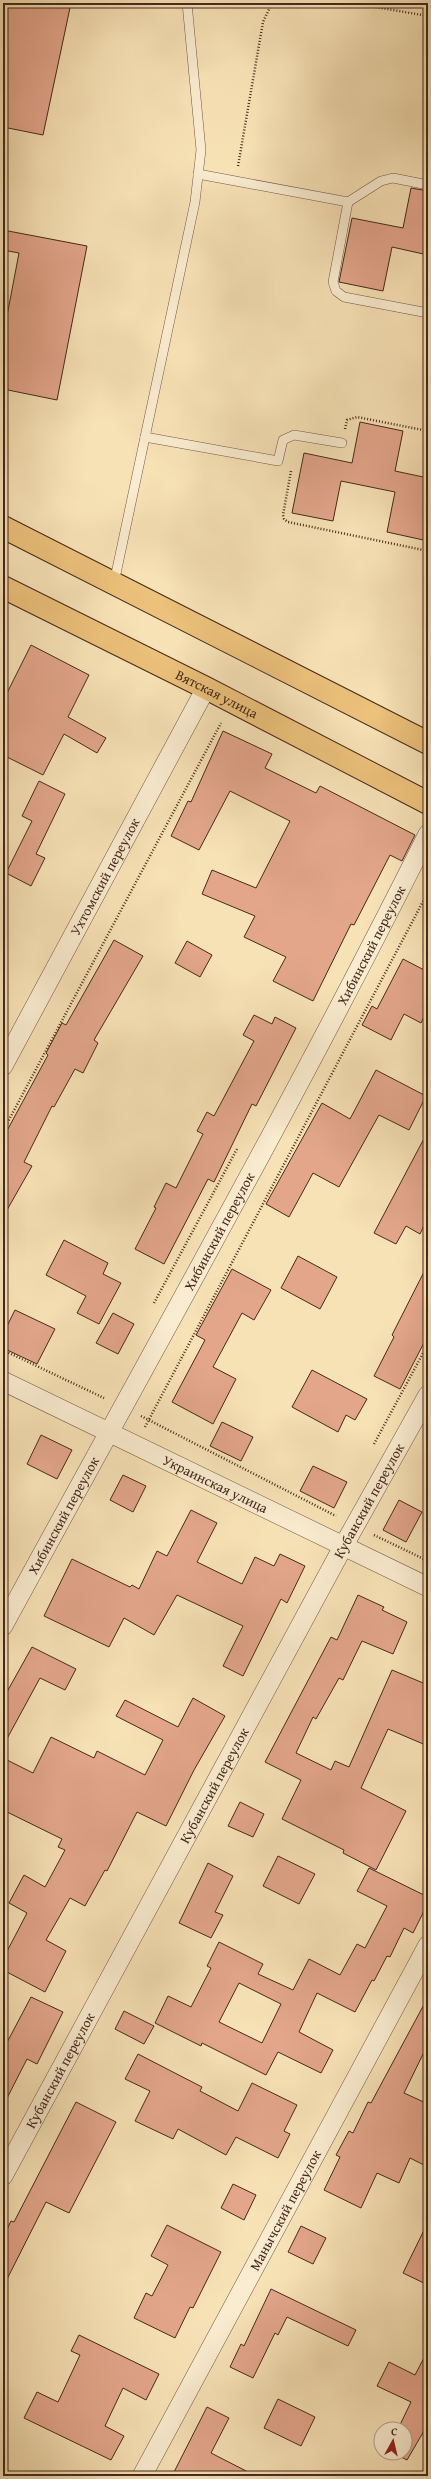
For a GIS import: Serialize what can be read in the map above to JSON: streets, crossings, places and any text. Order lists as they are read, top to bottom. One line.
{"streets":{"main road":["Вятская улица"],"street":["Ухтомский переулок","Хибинский переулок","Украинская улица","Кубанский переулок","Манычский переулок"]},"crossings":[["Вятская улица","Ухтомский переулок"],["Хибинский переулок","Украинская улица"],["Украинская улица","Кубанский переулок"]],"north":"top"}
